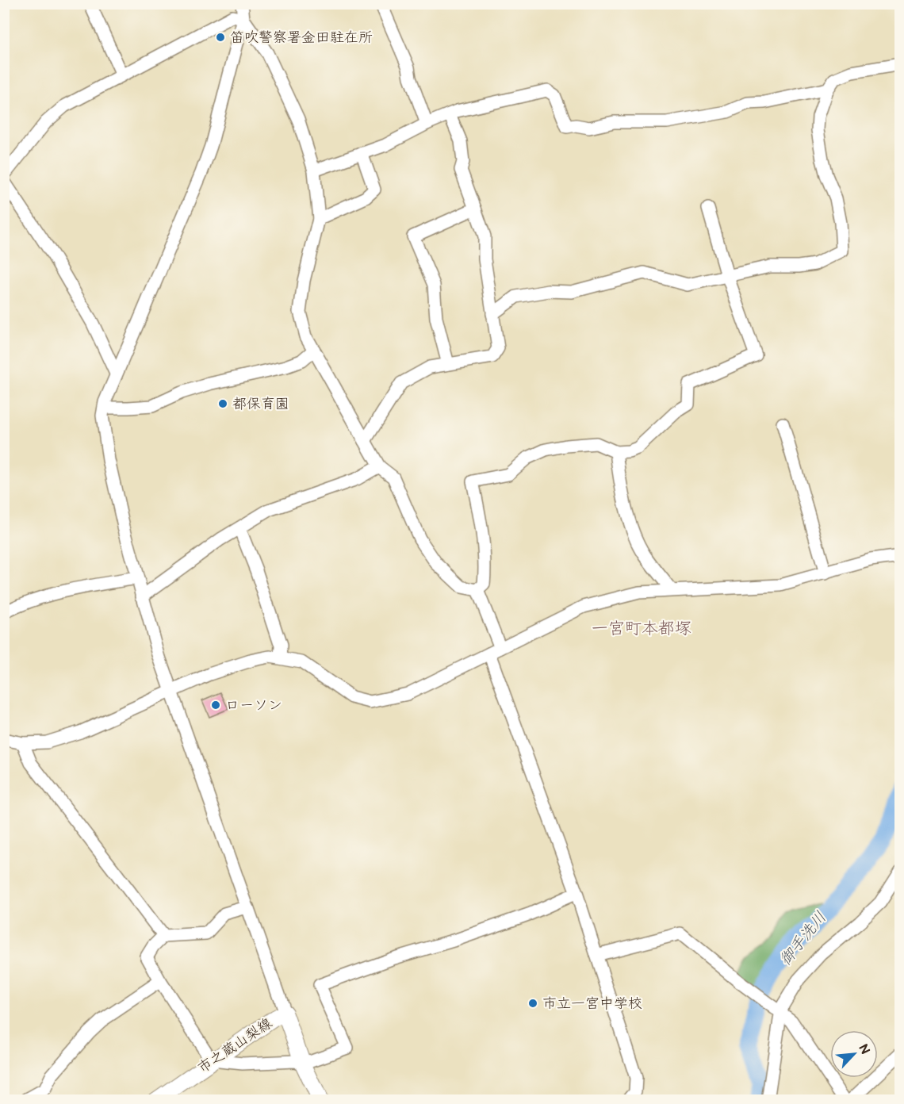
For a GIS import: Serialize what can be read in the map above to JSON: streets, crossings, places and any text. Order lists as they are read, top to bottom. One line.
{"streets":{"main road":["市之蔵山梨線"]},"districts":["一宮町本都塚"],"water":["御手洗川"],"places":["笛吹警察署金田駐在所","都保育園","ローソン","市立一宮中学校"],"north":"top right"}
